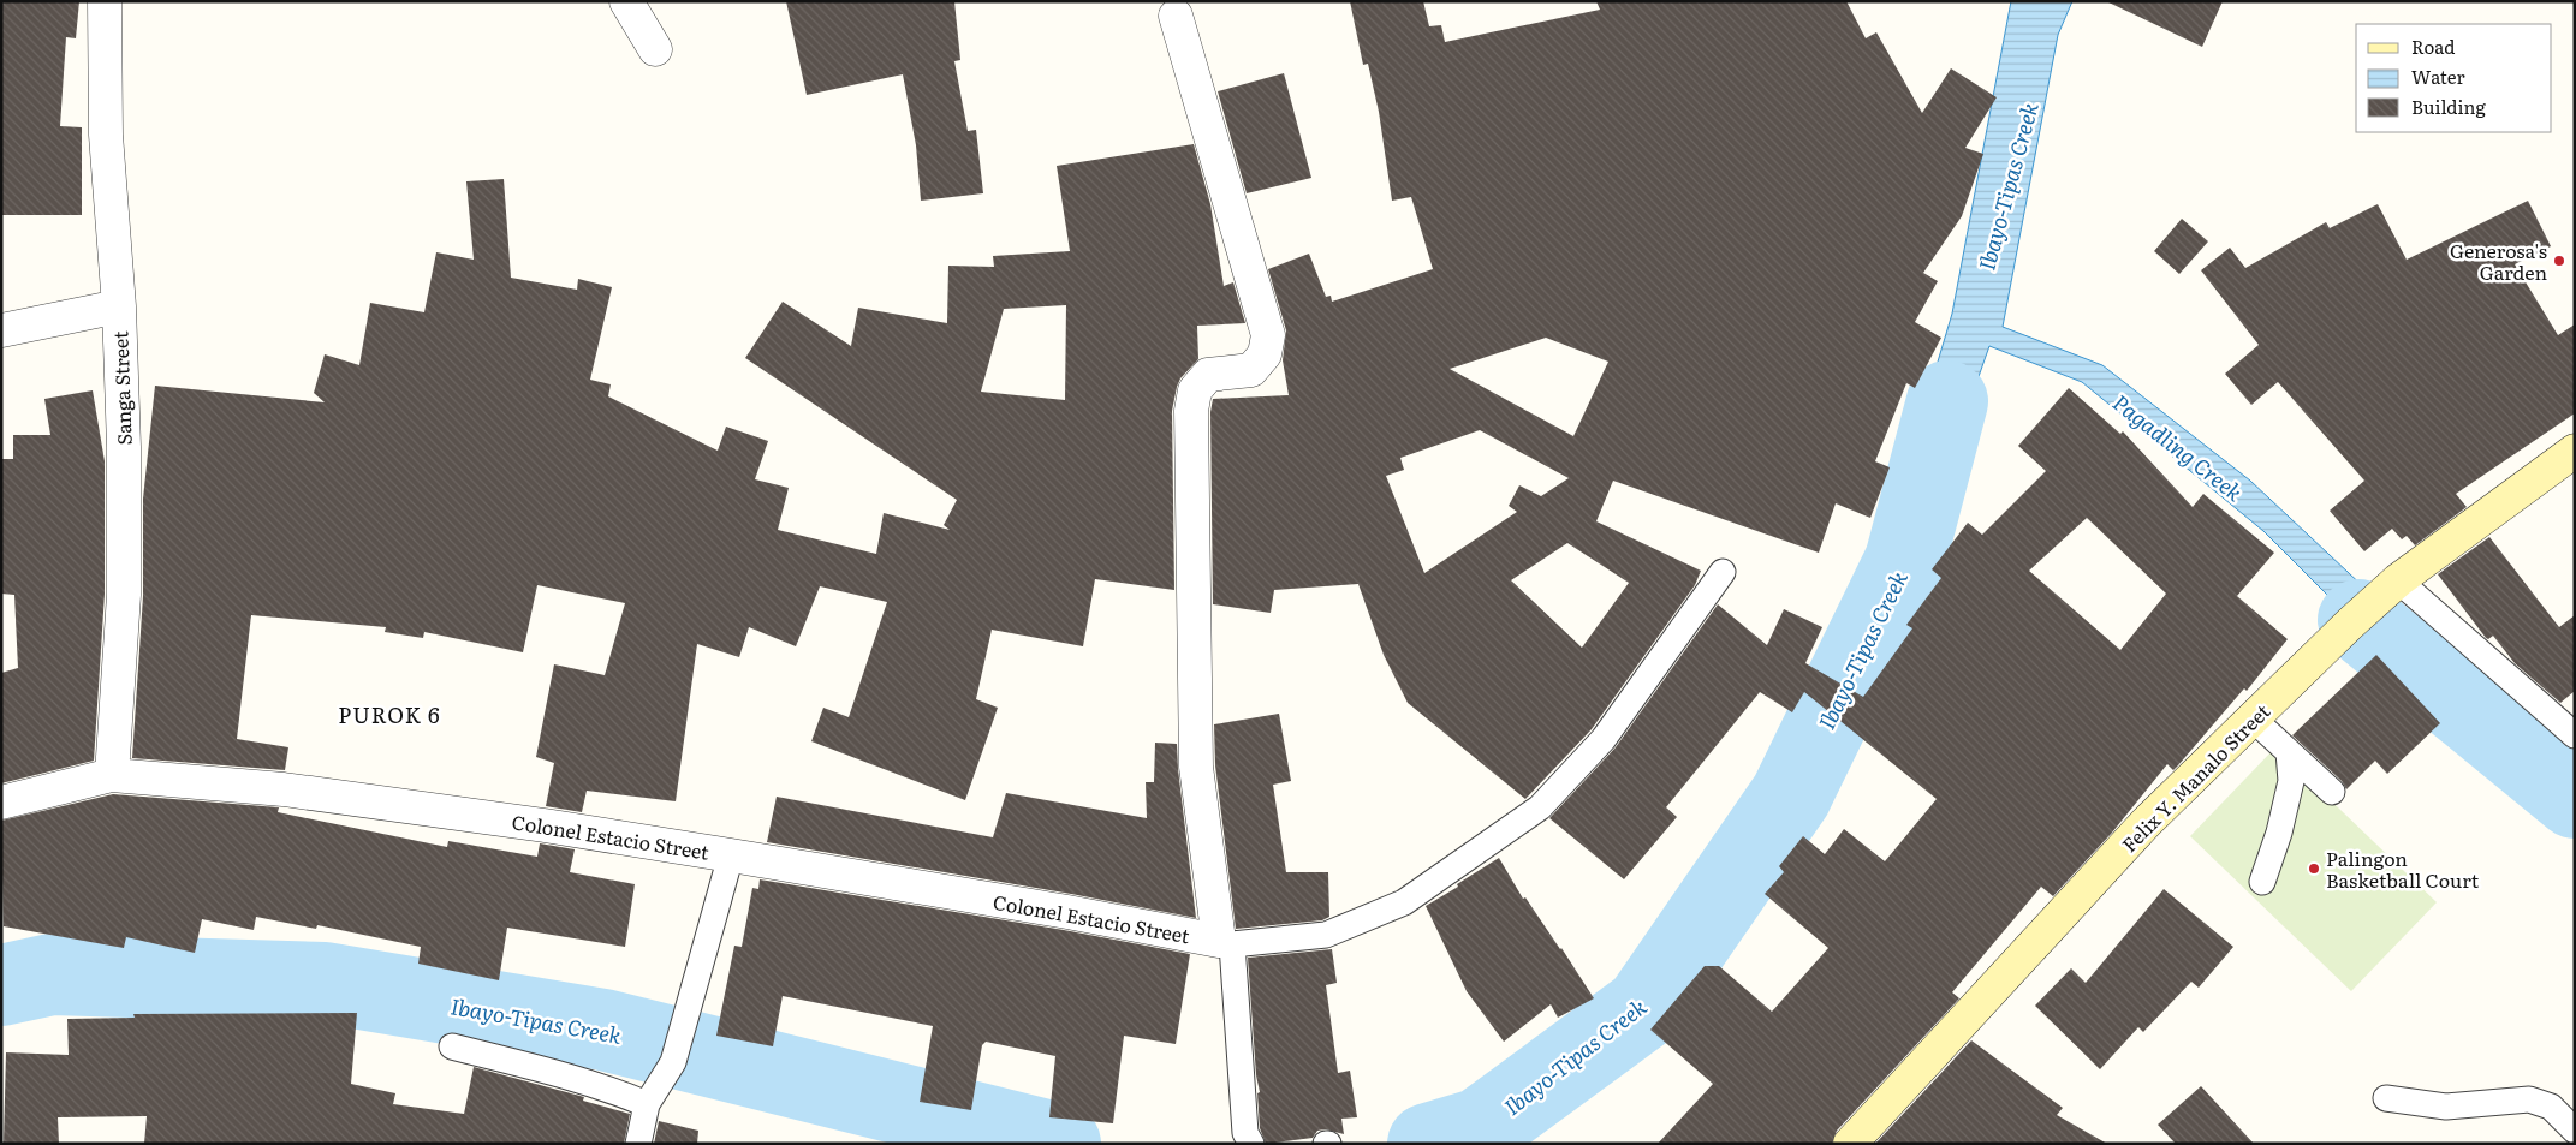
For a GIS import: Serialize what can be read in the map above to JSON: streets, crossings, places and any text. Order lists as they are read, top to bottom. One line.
{"streets":{"main road":["Felix Y. Manalo Street"],"street":["Sanga Street","Colonel Estacio Street"]},"crossings":[["Sanga Street","Colonel Estacio Street"]],"districts":["PUROK 6"],"water":["Ibayo-Tipas Creek","Pagadling Creek"],"places":["Generosa's Garden","Palingon Basketball Court"],"legend":["Road","Water","Building"]}
